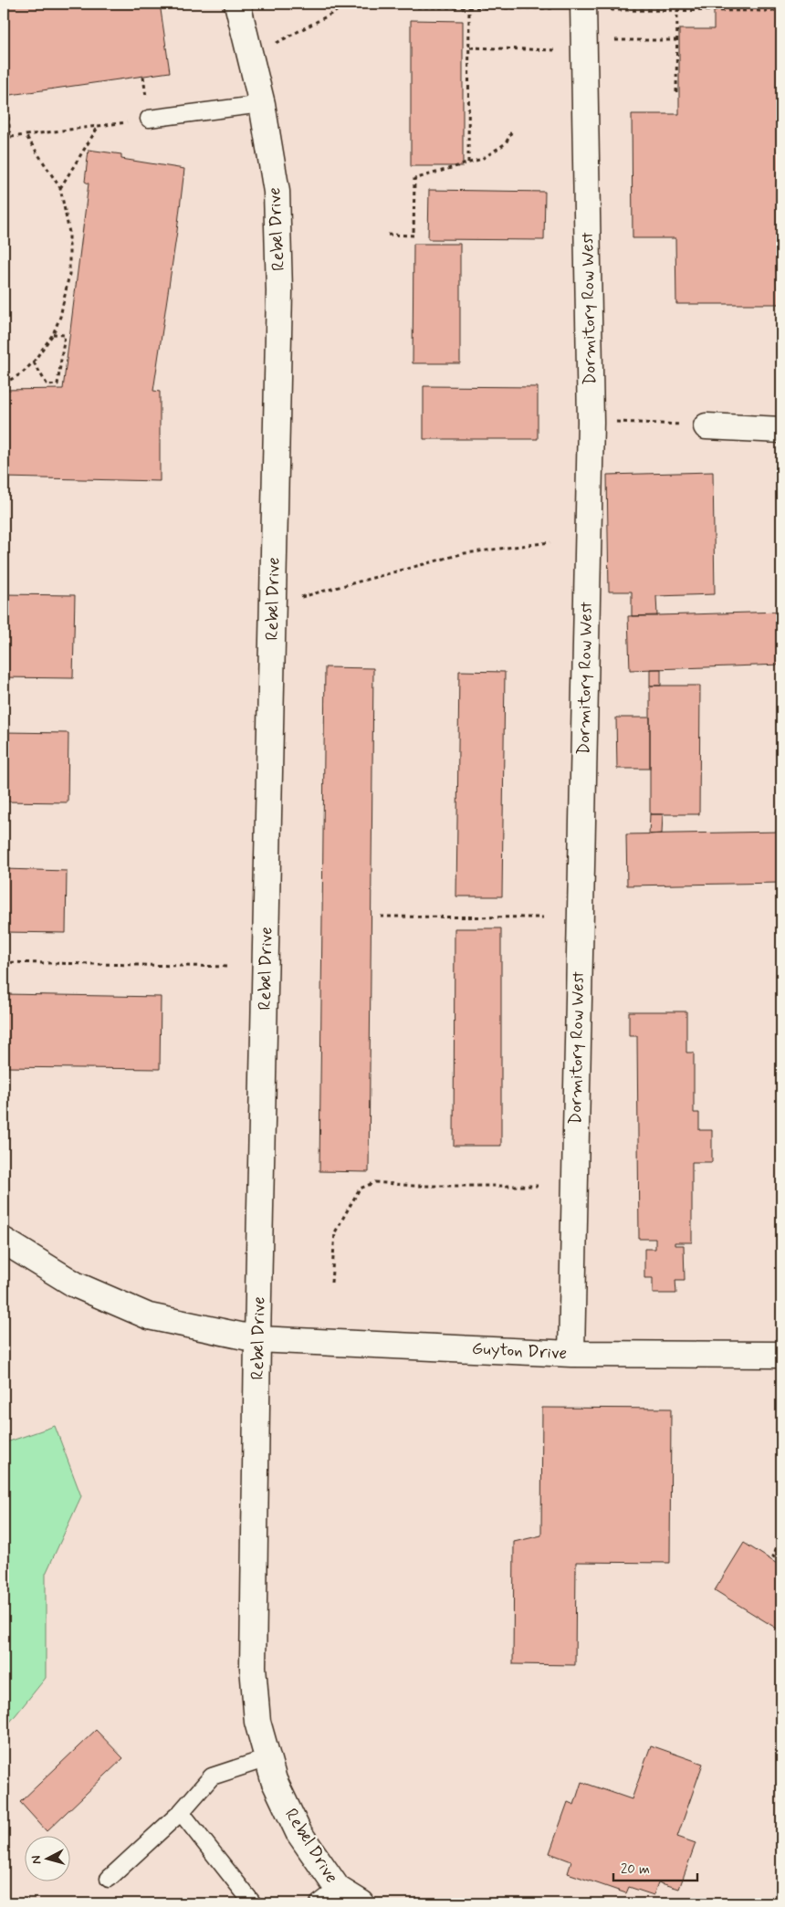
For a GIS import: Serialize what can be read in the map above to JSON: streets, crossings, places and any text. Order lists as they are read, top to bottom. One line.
{"streets":{"street":["Rebel Drive","Dormitory Row West","Guyton Drive"]},"crossings":[["Rebel Drive","Guyton Drive"],["Dormitory Row West","Guyton Drive"]],"scale_bar":"20 m","north":"left"}
